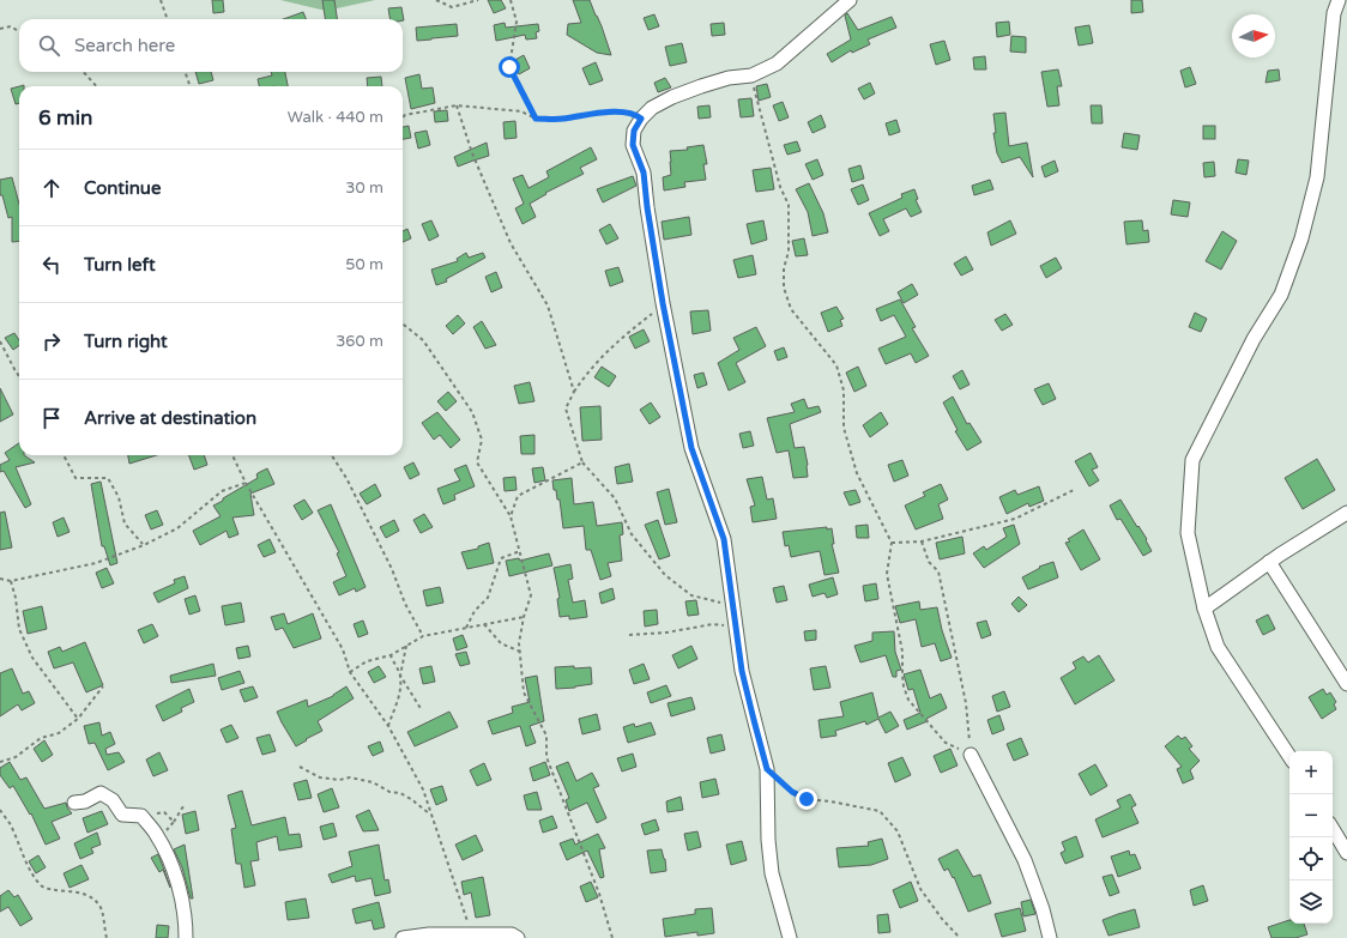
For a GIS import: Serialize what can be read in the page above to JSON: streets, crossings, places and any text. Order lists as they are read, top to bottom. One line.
{"north":"right","page":{"search":"Search here","heading":["6 min","Walk · 440 m"],"list":[["Continue","30 m"],["Turn left","50 m"],["Turn right","360 m"],"Arrive at destination"],"map_buttons":["+","−"]}}
